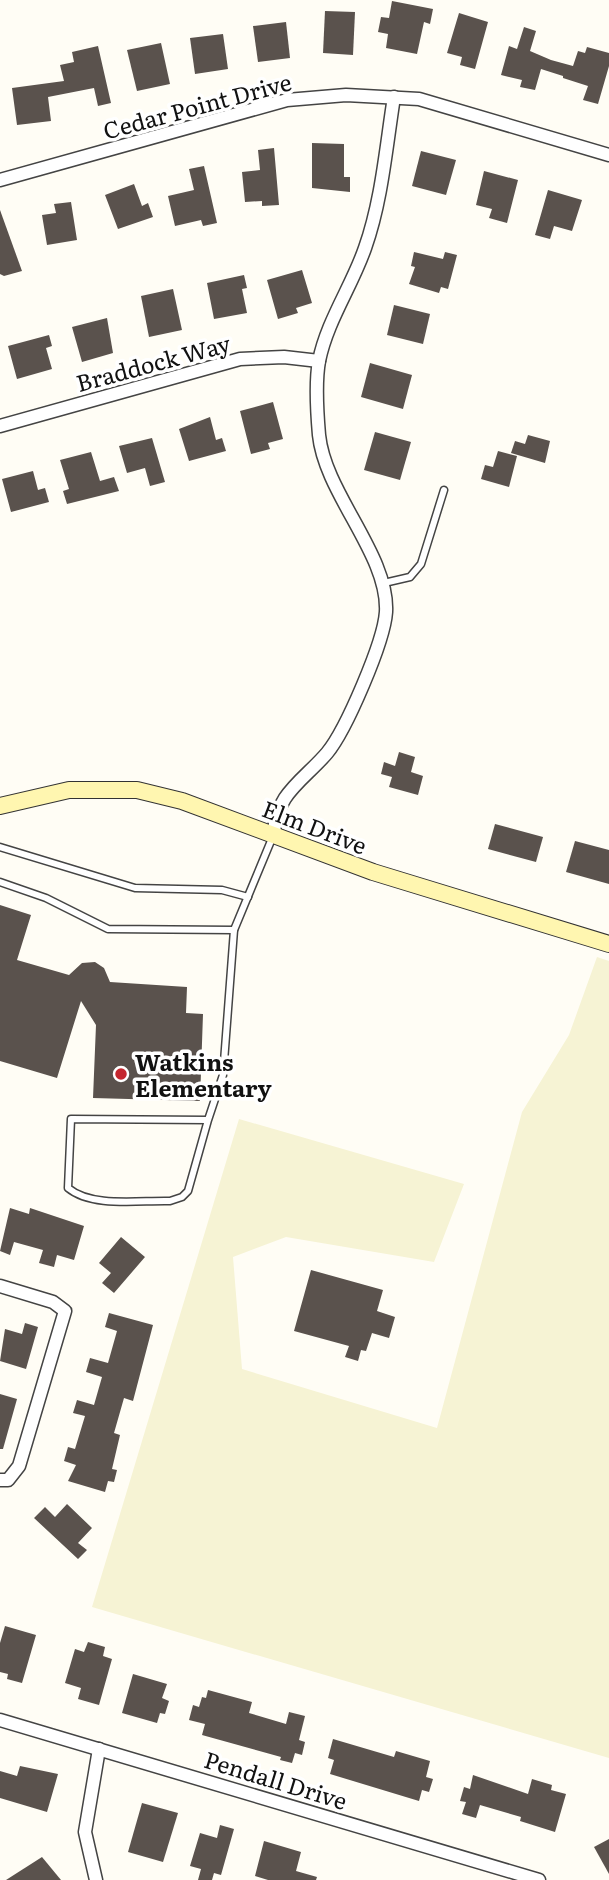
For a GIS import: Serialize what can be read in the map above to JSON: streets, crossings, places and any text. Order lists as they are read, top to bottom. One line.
{"streets":{"street":["Cedar Point Drive","Braddock Way","Elm Drive","Pendall Drive"]},"places":["Watkins Elementary"]}
